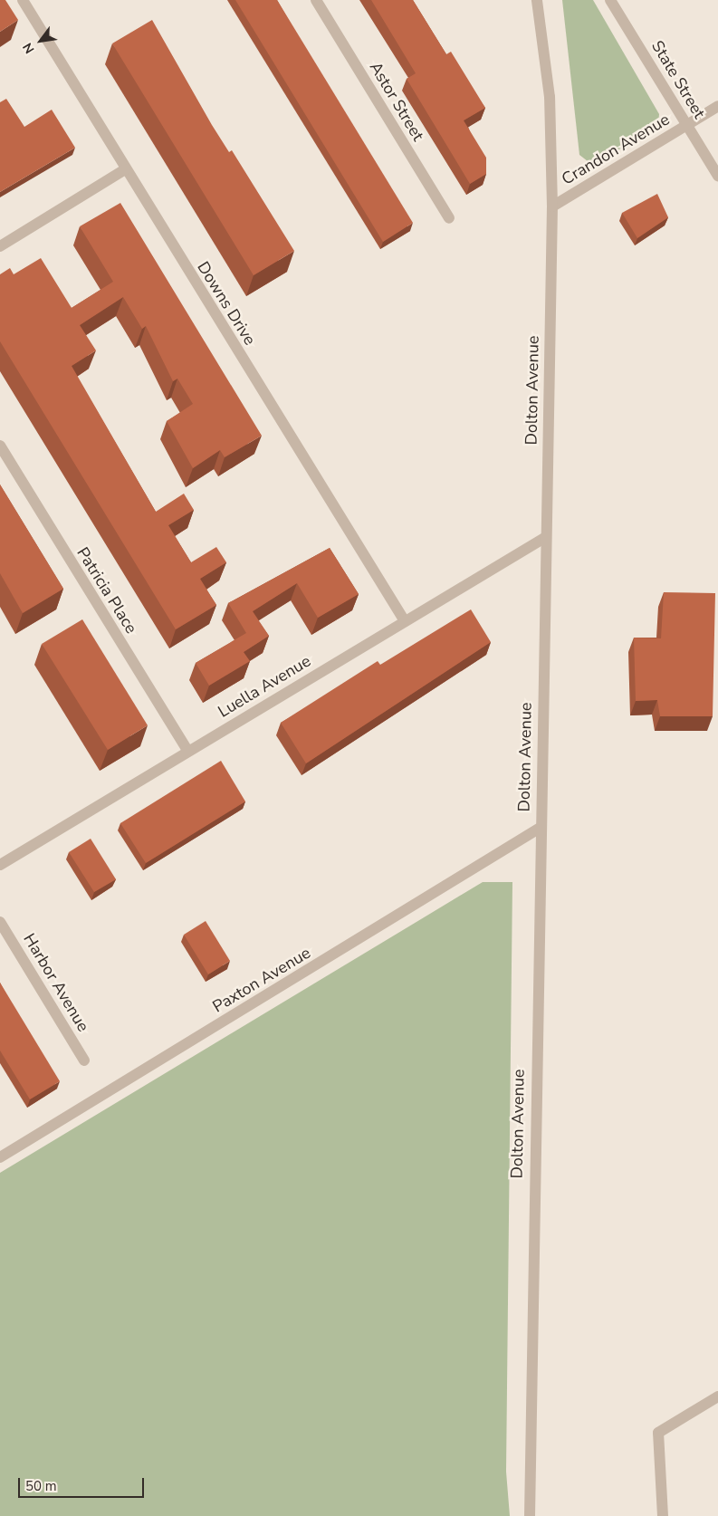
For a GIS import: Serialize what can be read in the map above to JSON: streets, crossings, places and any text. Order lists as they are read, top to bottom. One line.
{"streets":{"street":["State Street","Astor Street","Crandon Avenue","Downs Drive","Dolton Avenue","Patricia Place","Luella Avenue","Paxton Avenue","Harbor Avenue"]},"crossings":[["State Street","Crandon Avenue"],["Crandon Avenue","Dolton Avenue"],["Downs Drive","Luella Avenue"],["Dolton Avenue","Luella Avenue"],["Dolton Avenue","Paxton Avenue"],["Patricia Place","Luella Avenue"]],"scale_bar":"50 m","north":"bottom left"}
